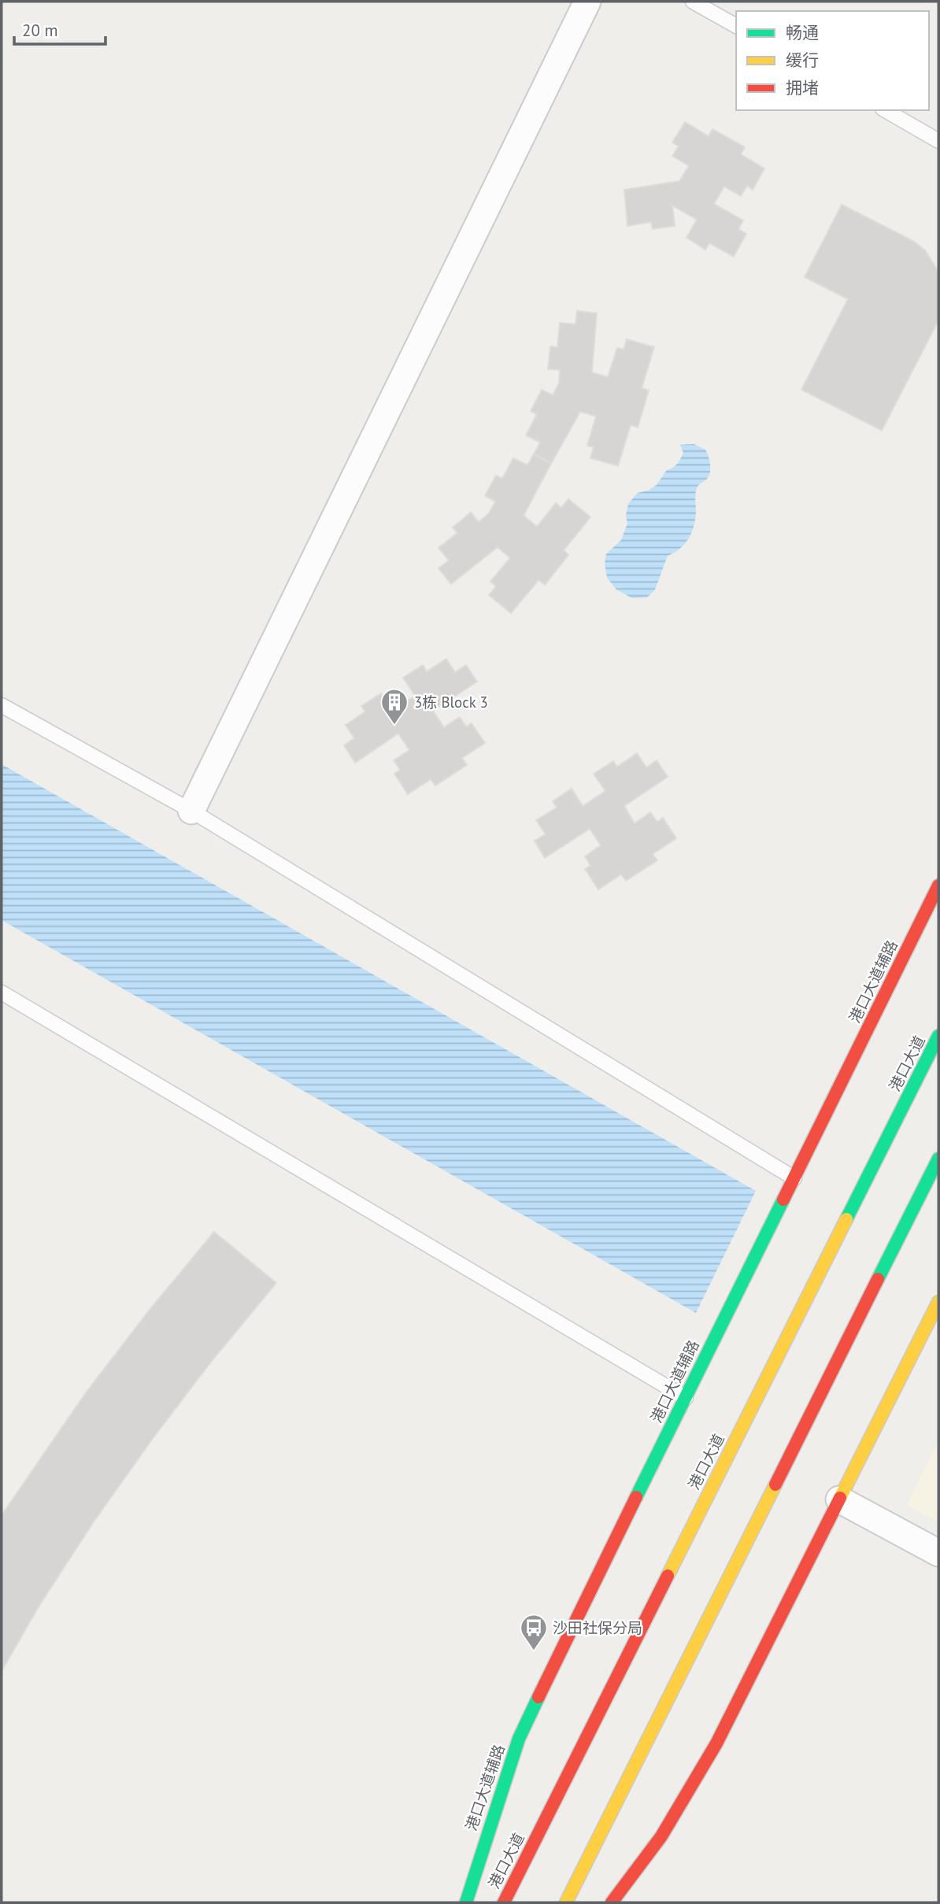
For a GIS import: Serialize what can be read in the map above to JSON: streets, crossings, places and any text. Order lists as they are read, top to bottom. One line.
{"streets":{"main road":["港口大道辅路","港口大道"]},"places":{"building":["3栋 Block 3"],"bus stop":["沙田社保分局"]},"legend":["畅通","缓行","拥堵"],"scale_bar":"20 m"}
